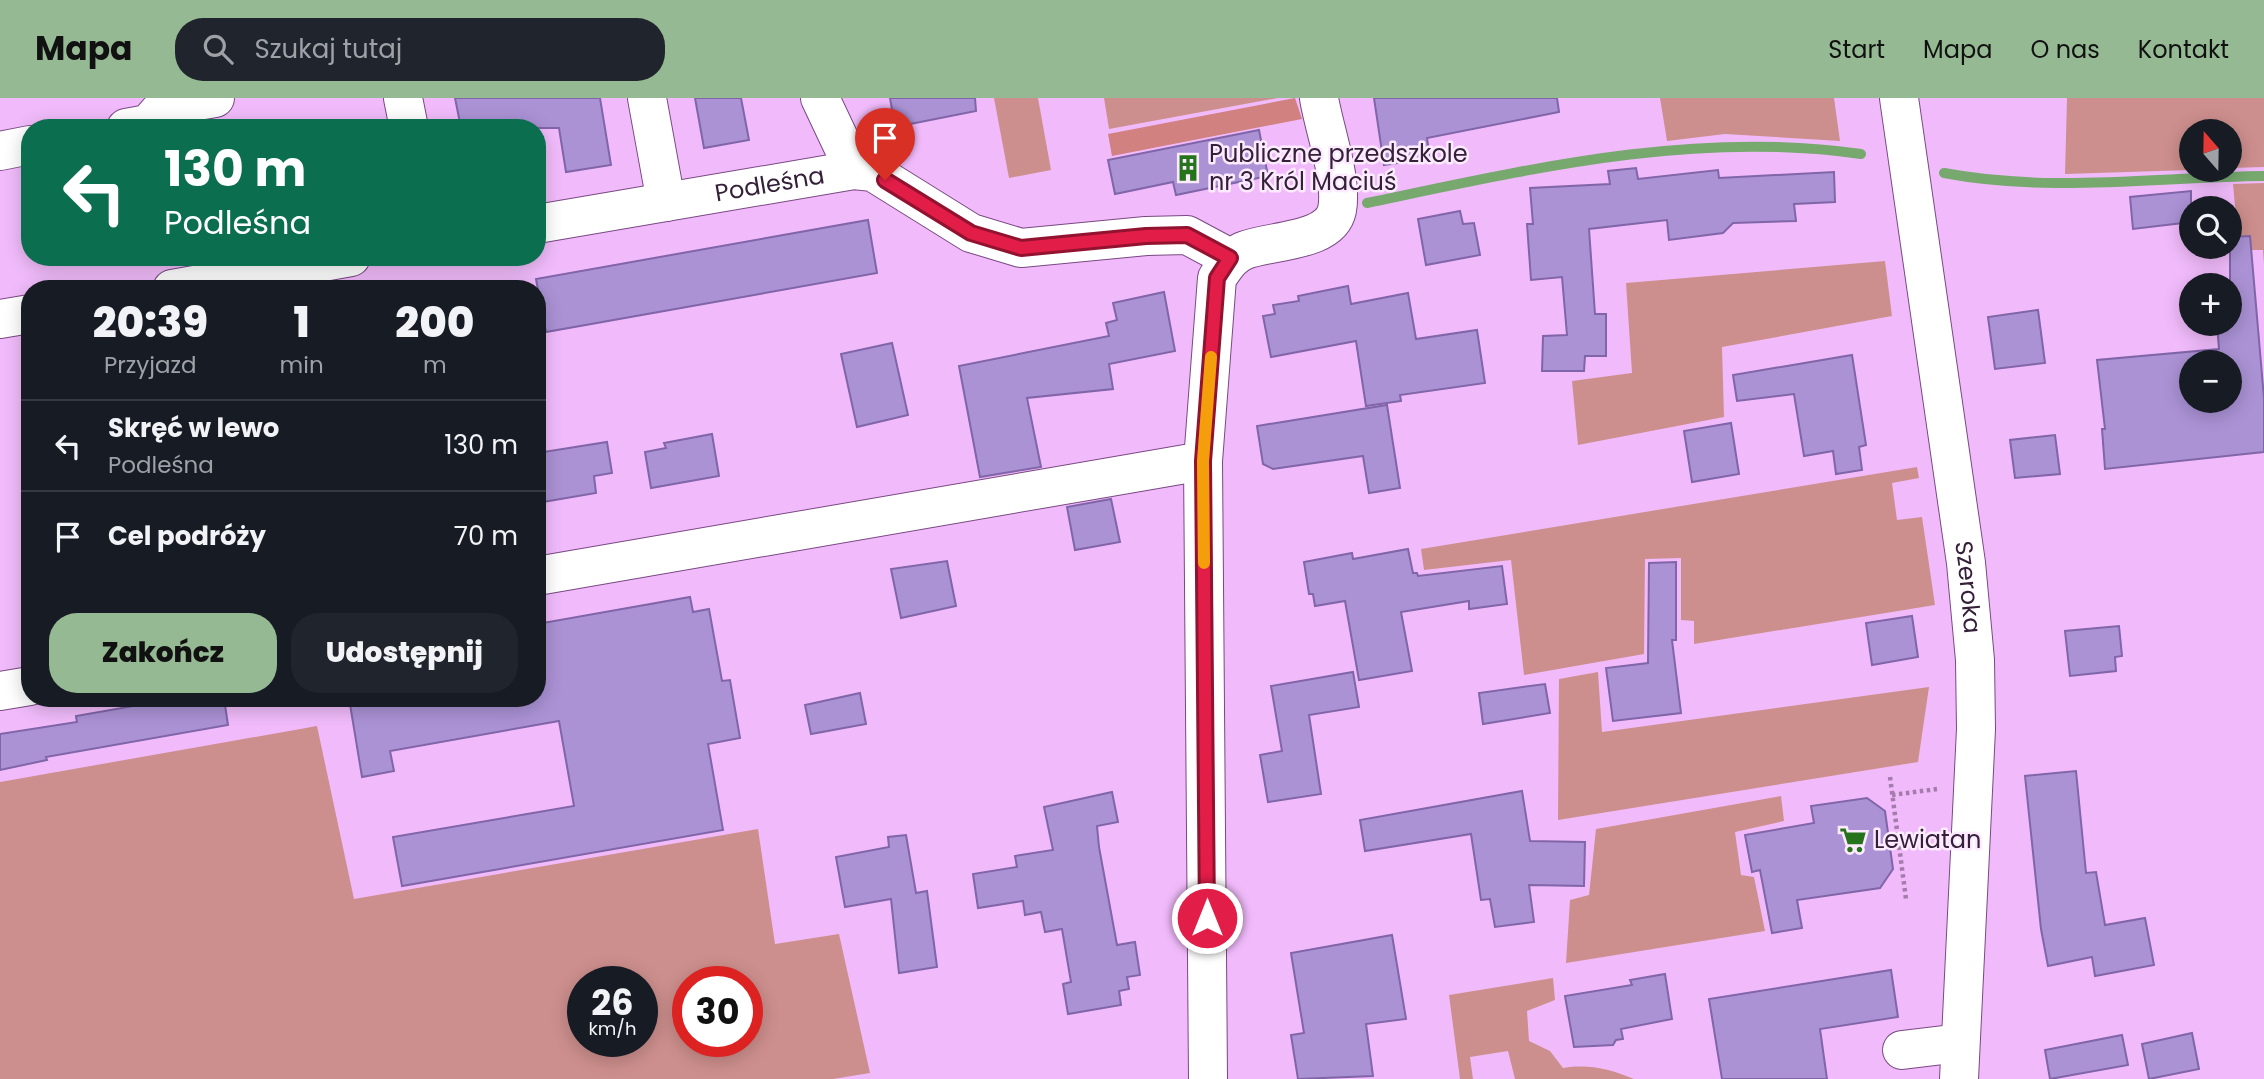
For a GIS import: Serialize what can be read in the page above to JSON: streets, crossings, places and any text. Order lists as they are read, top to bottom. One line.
{"streets":{"street":["Podleśna","Szeroka"]},"places":{"building":["Publiczne przedszkole nr 3 Król Maciuś"],"supermarket":["Lewiatan"]},"north":"top","page":{"header":"Mapa","search":"Szukaj tutaj","nav":["Start","Mapa","O nas","Kontakt"],"map_buttons":["+","−"],"turn":["130 m","Podleśna"],"eta":["20:39","Przyjazd","1","min","200","m"],"list":[{"name":"Skręć w lewo","note":"Podleśna","value":"130 m"},{"name":"Cel podróży","value":"70 m"}],"buttons":["Zakończ","Udostępnij"],"speed":"26 km/h","limit":"30"}}
